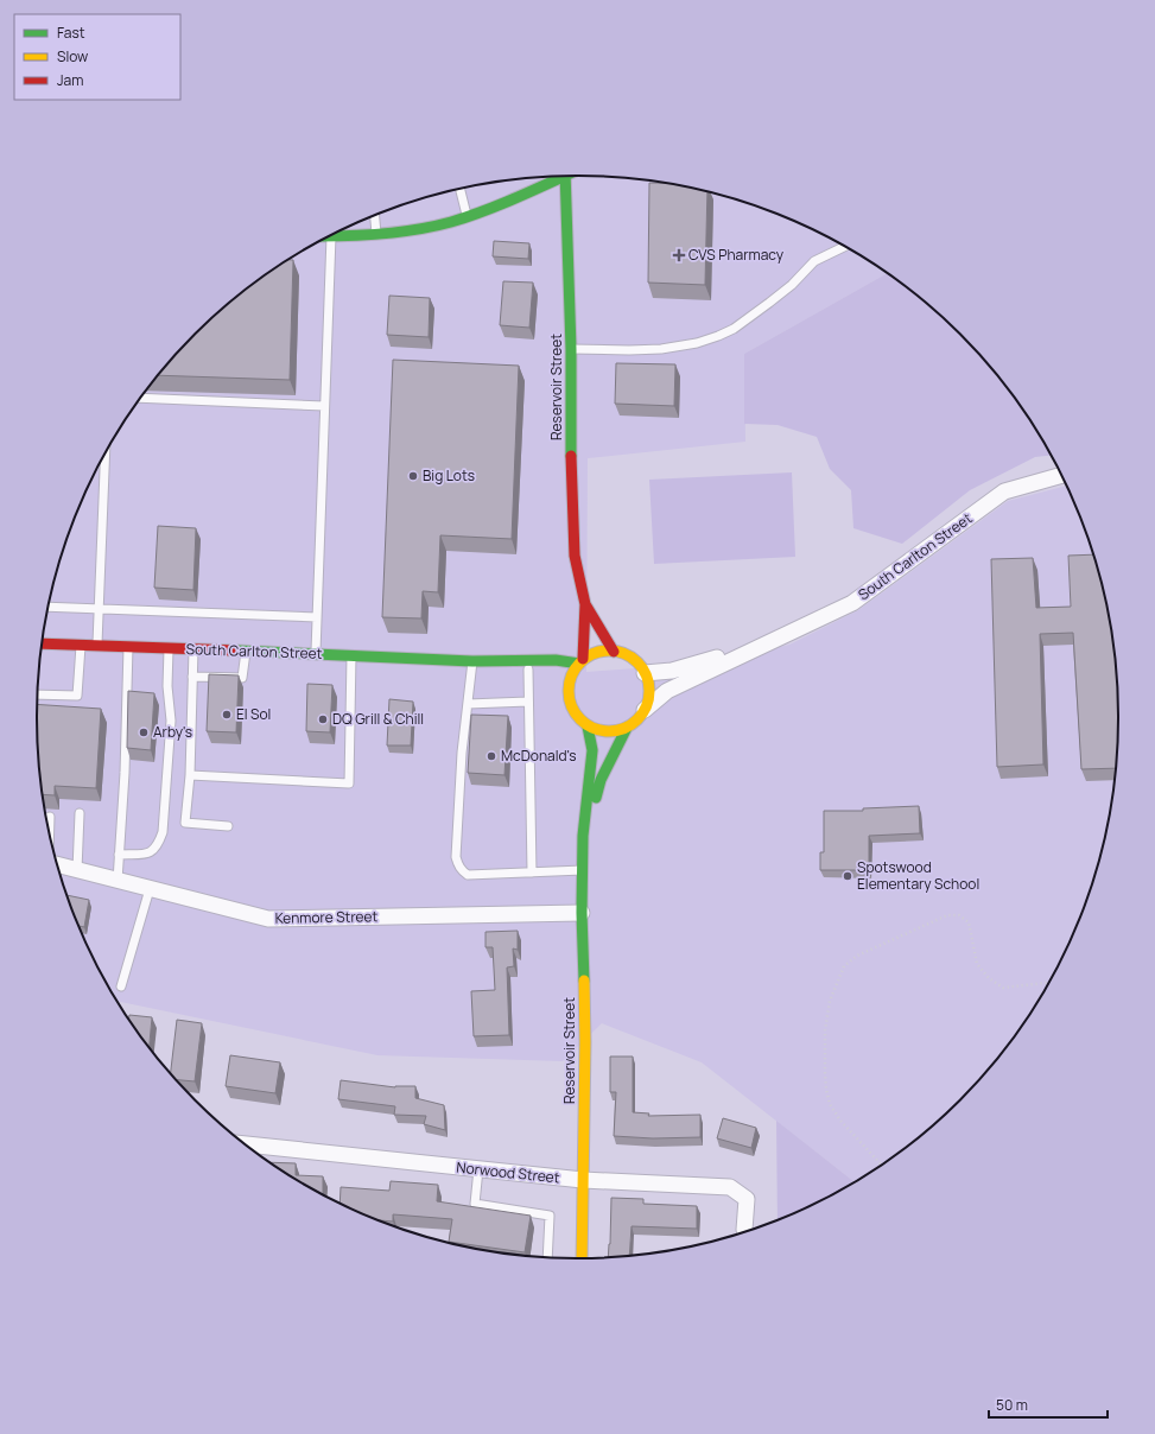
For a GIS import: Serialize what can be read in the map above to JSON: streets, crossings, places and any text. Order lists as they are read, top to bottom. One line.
{"streets":{"main road":["Reservoir Street","South Carlton Street"],"street":["Kenmore Street","Norwood Street"]},"crossings":[["Reservoir Street","South Carlton Street"],["Reservoir Street","Kenmore Street"],["Reservoir Street","Norwood Street"]],"places":{"health":["CVS Pharmacy"],"other":["Big Lots","El Sol","DQ Grill & Chill","Arby's","McDonald's","Spotswood Elementary School"]},"legend":["Fast","Slow","Jam"],"scale_bar":"50 m"}
